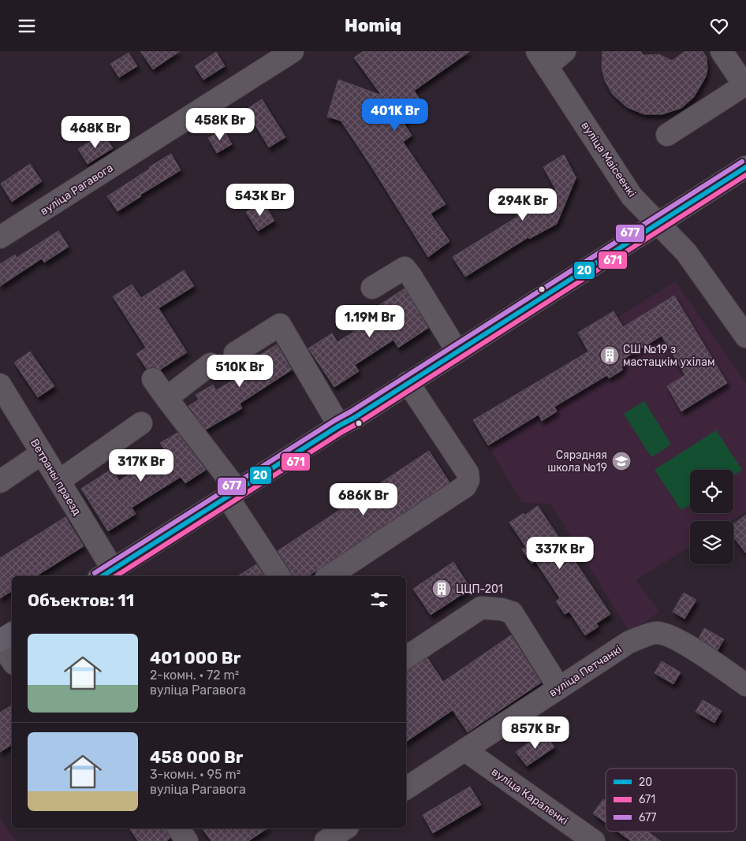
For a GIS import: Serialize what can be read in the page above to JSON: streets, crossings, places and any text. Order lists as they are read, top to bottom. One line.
{"streets":{"street":["вуліца Маісеенкі","вуліца Рагавога","Ветраны праезд","вуліца Петчанкі","вуліца Караленкі"]},"crossings":[["вуліца Петчанкі","вуліца Караленкі"]],"places":{"building":["СШ №19 з мастацкім ухілам","ЦЦП-201"],"school or university":["Сярэдняя школа №19"]},"lines":["transit line 677","transit line 20","transit line 671"],"legend":["20","671","677"],"page":{"header":"Homiq","price":["401K Br","458K Br","468K Br","543K Br","294K Br","1.19M Br","510K Br","317K Br","686K Br","337K Br","857K Br"],"heading":"Объектов: 11","list":[{"name":"401 000 Br","note":"2-комн. · 72 m² · вуліца Рагавога"},{"name":"458 000 Br","note":"3-комн. · 95 m² · вуліца Рагавога"}]}}
